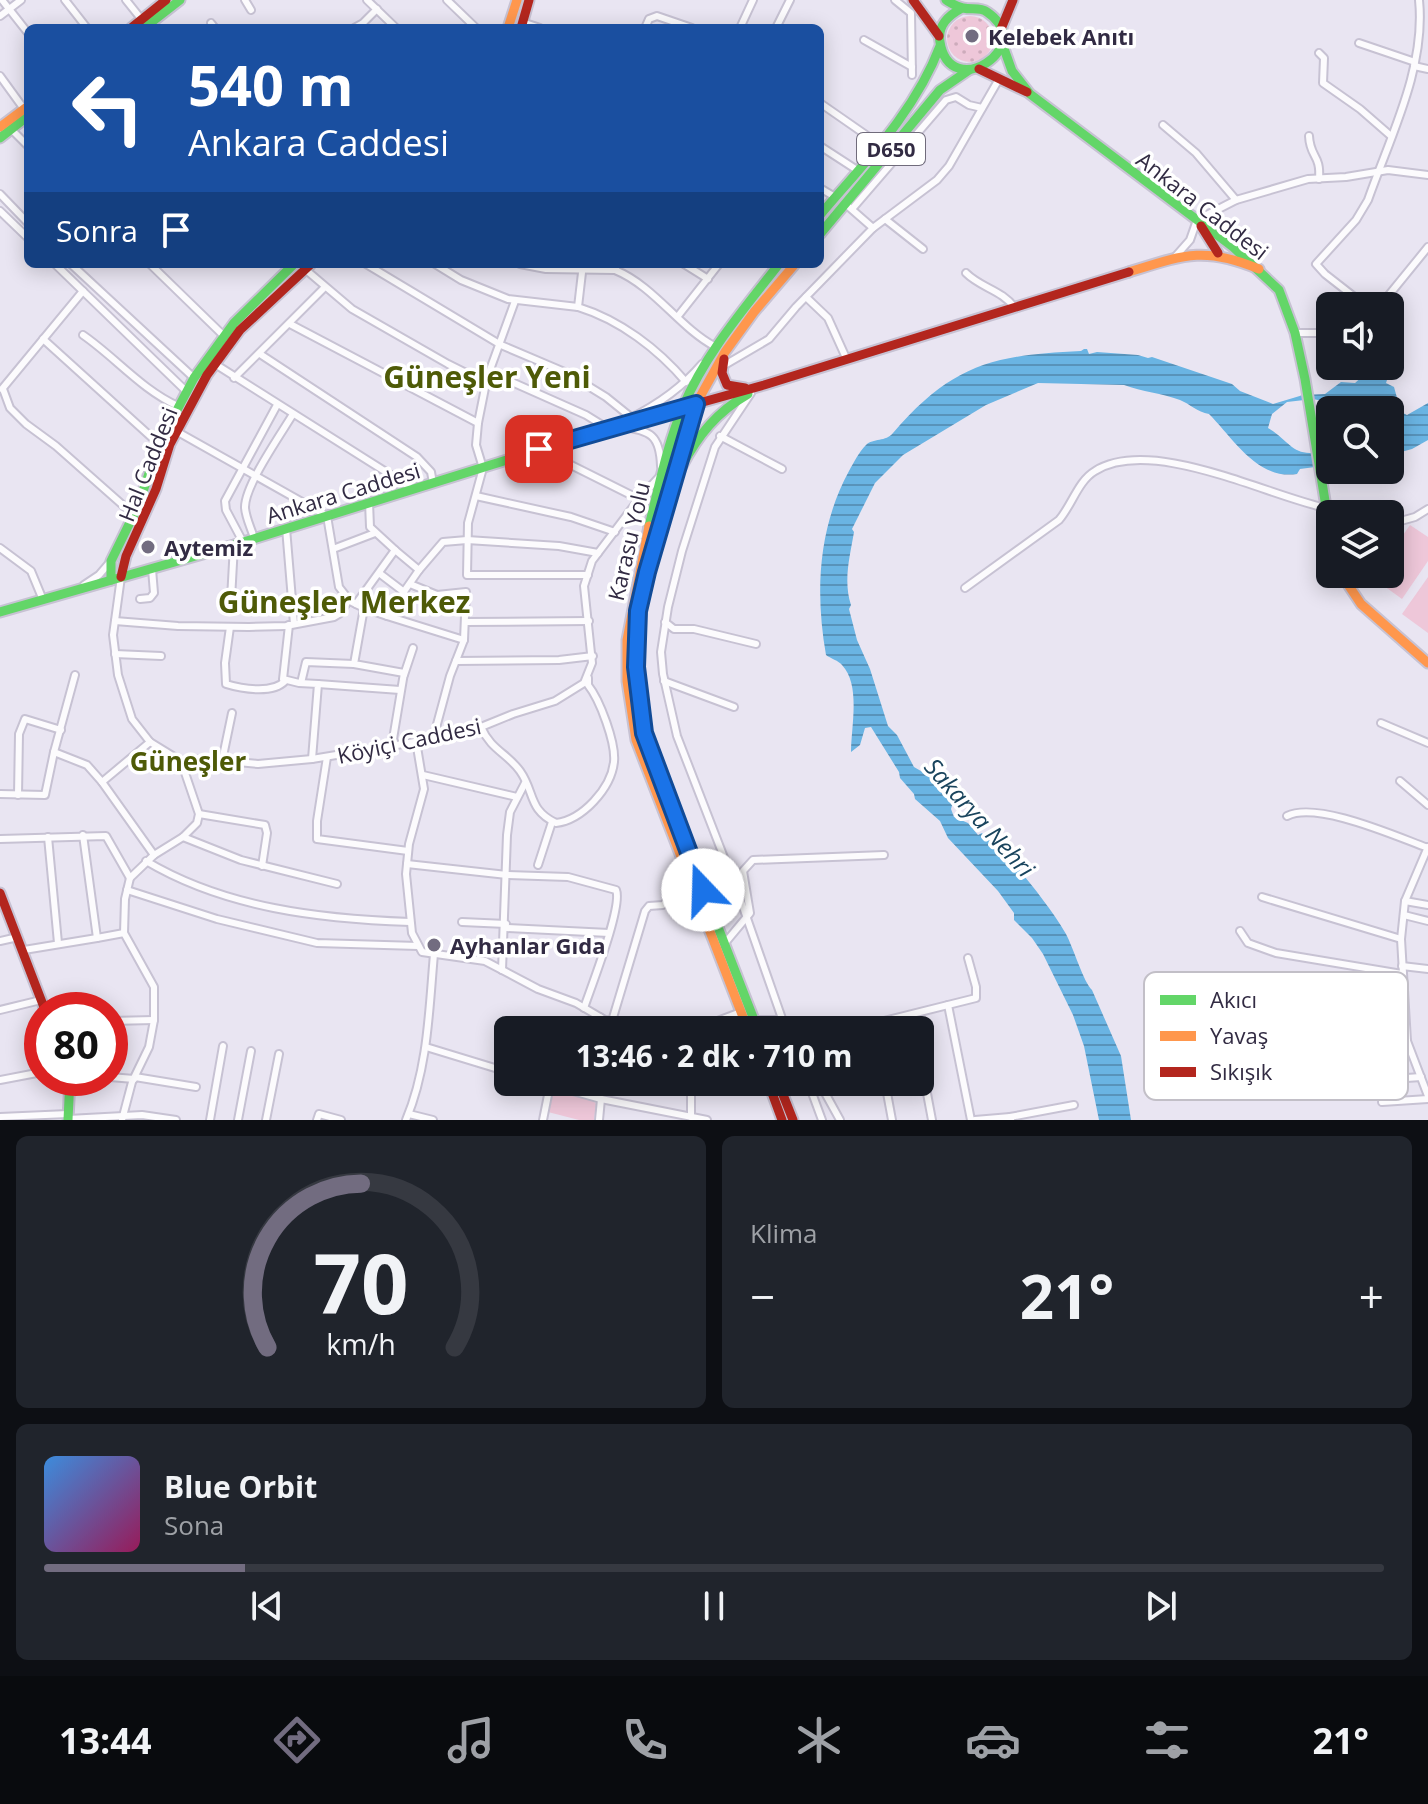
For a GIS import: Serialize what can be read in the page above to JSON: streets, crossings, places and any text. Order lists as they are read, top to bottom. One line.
{"streets":{"main road":["D650","Ankara Caddesi","Hal Caddesi","Karasu Yolu"],"street":["Köyiçi Caddesi"]},"crossings":[["Ankara Caddesi","Hal Caddesi"],["Ankara Caddesi","Karasu Yolu"]],"districts":["Güneşler Yeni","Güneşler Merkez","Güneşler"],"water":["Sakarya Nehri"],"places":["Kelebek Anıtı","Aytemiz","Ayhanlar Gıda"],"legend":["Akıcı","Yavaş","Sıkışık"],"page":{"turn":["540 m","Ankara Caddesi"],"then":"Sonra","limit":"80","trip":"13:46 · 2 dk · 710 m","tile":"Klima","heat":["−","21°","+"],"song":["Blue Orbit","Sona"],"tabs":["13:44","21°"],"gauge":["70","km/h"]}}
